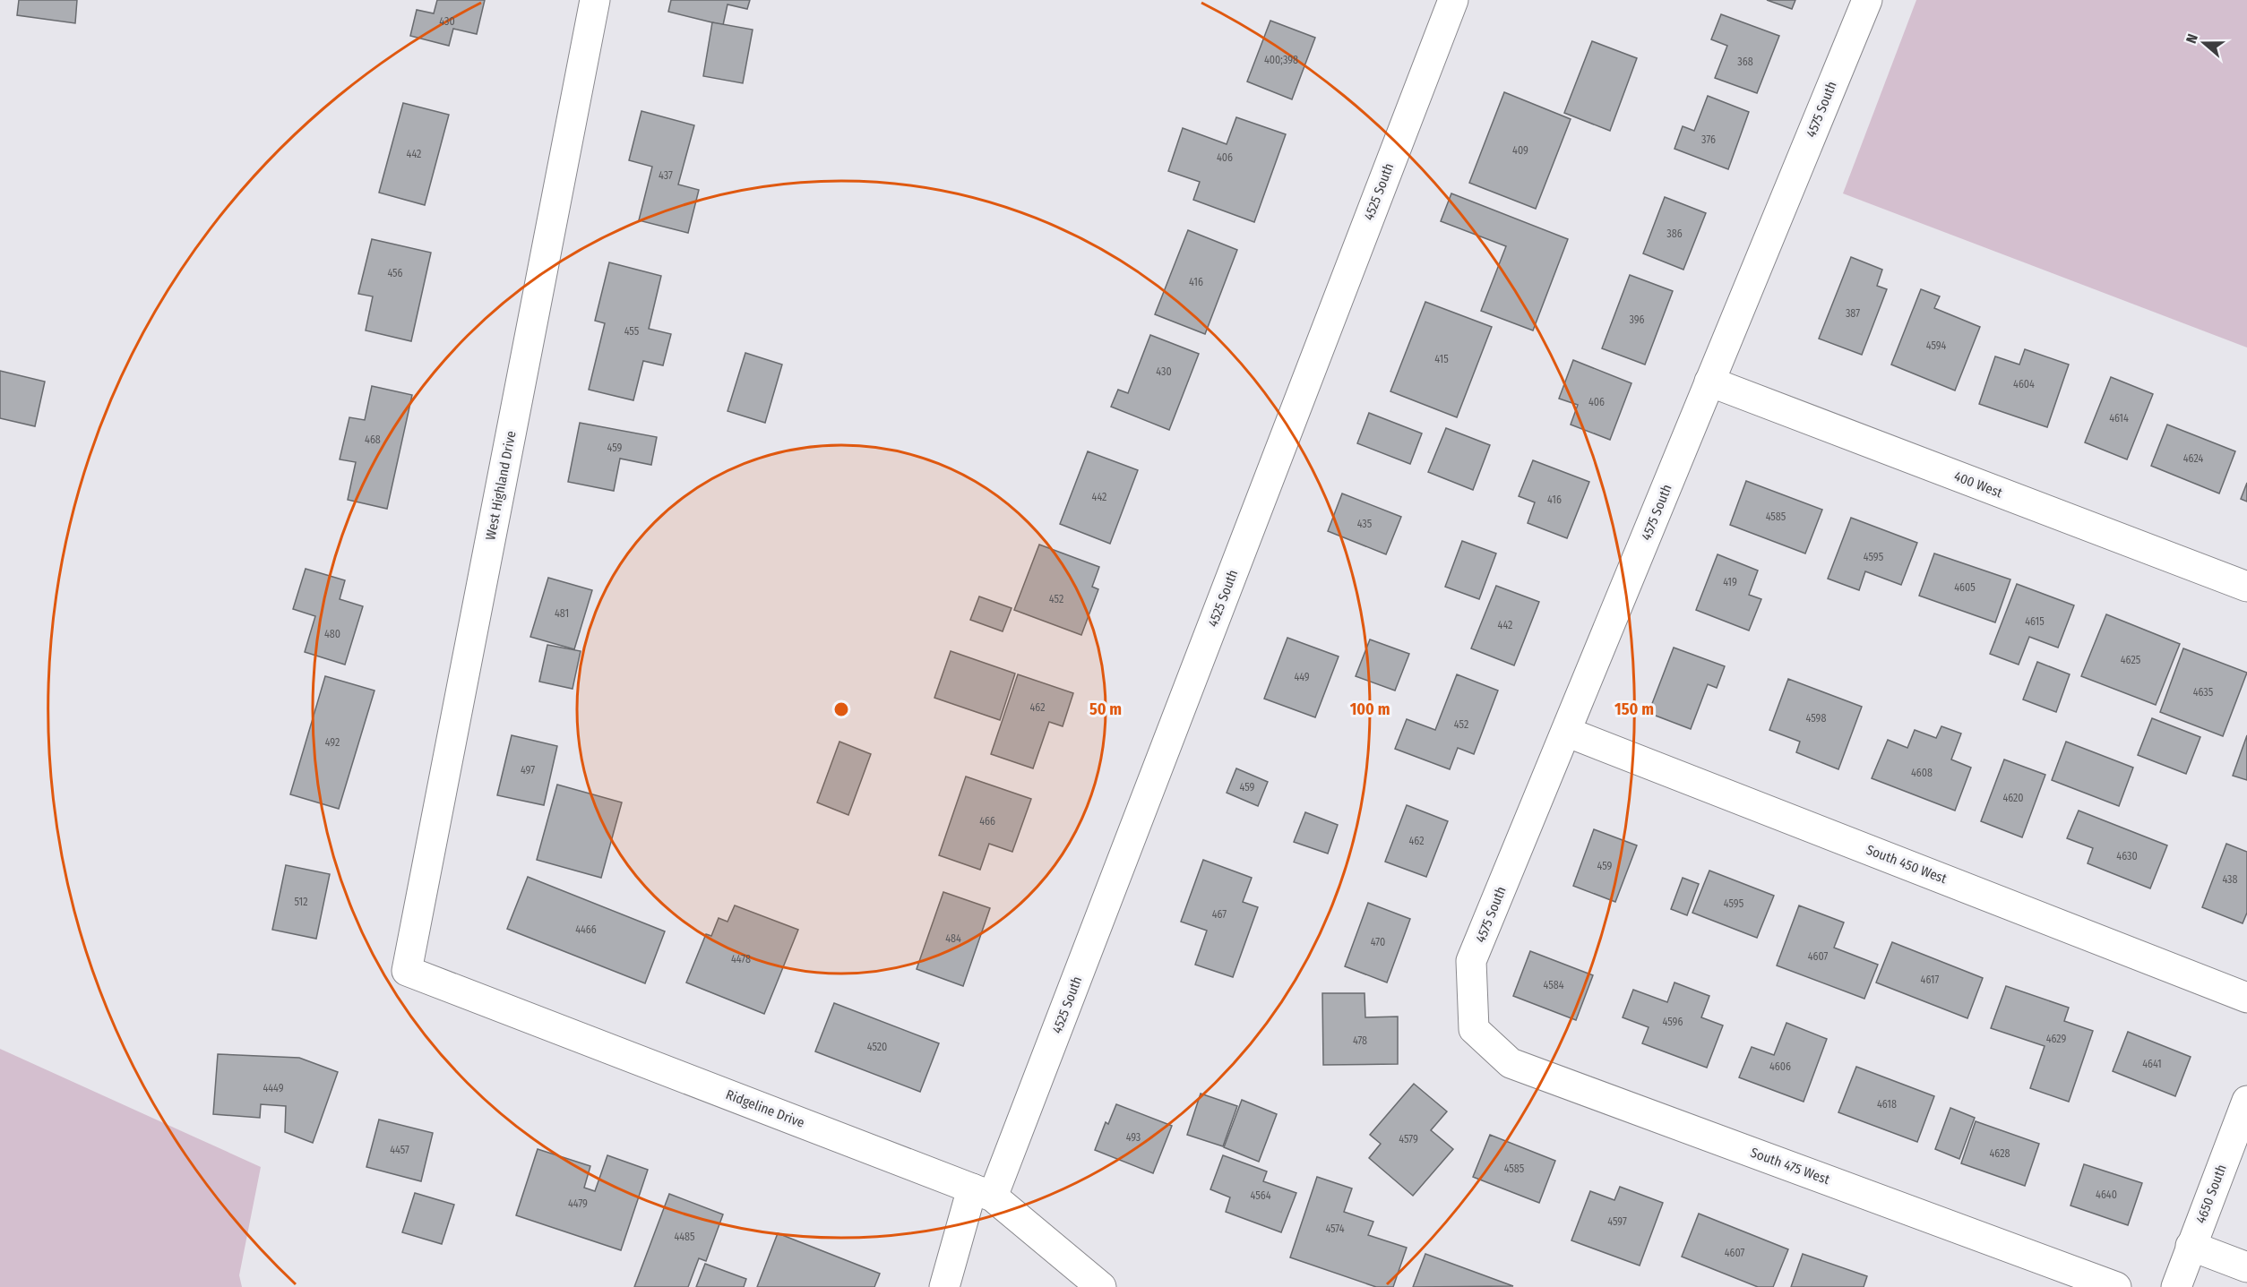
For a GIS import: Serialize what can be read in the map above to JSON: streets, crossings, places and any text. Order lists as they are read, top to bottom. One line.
{"streets":{"street":["4575 South","4525 South","400 West","West Highland Drive","South 450 West","Ridgeline Drive","South 475 West","4650 South"]},"crossings":[["4575 South","400 West"],["4575 South","South 450 West"],["4575 South","South 475 West"],["4525 South","Ridgeline Drive"],["West Highland Drive","Ridgeline Drive"]],"house_numbers":["430","400;398","368","376","409","442","406","437","386","456","416","387","396","455","4594","415","430","4604","406","4614","468","459","4624","442","416","4585","435","4595","419","4605","452","481","4615","442","480","4625","449","4635","462","4598","452","492","497","4608","459","4620","466","462","4630","459","438","512","4595","467","4466","484","470","4607","4478","4617","4584","4596","4629","478","4520","4641","4606","4449","4618","493","4579","4457","4628","4585","4640","4564","4479","4597","4574","4485","4607"],"north":"left","rings":["50 m","100 m","150 m"]}
